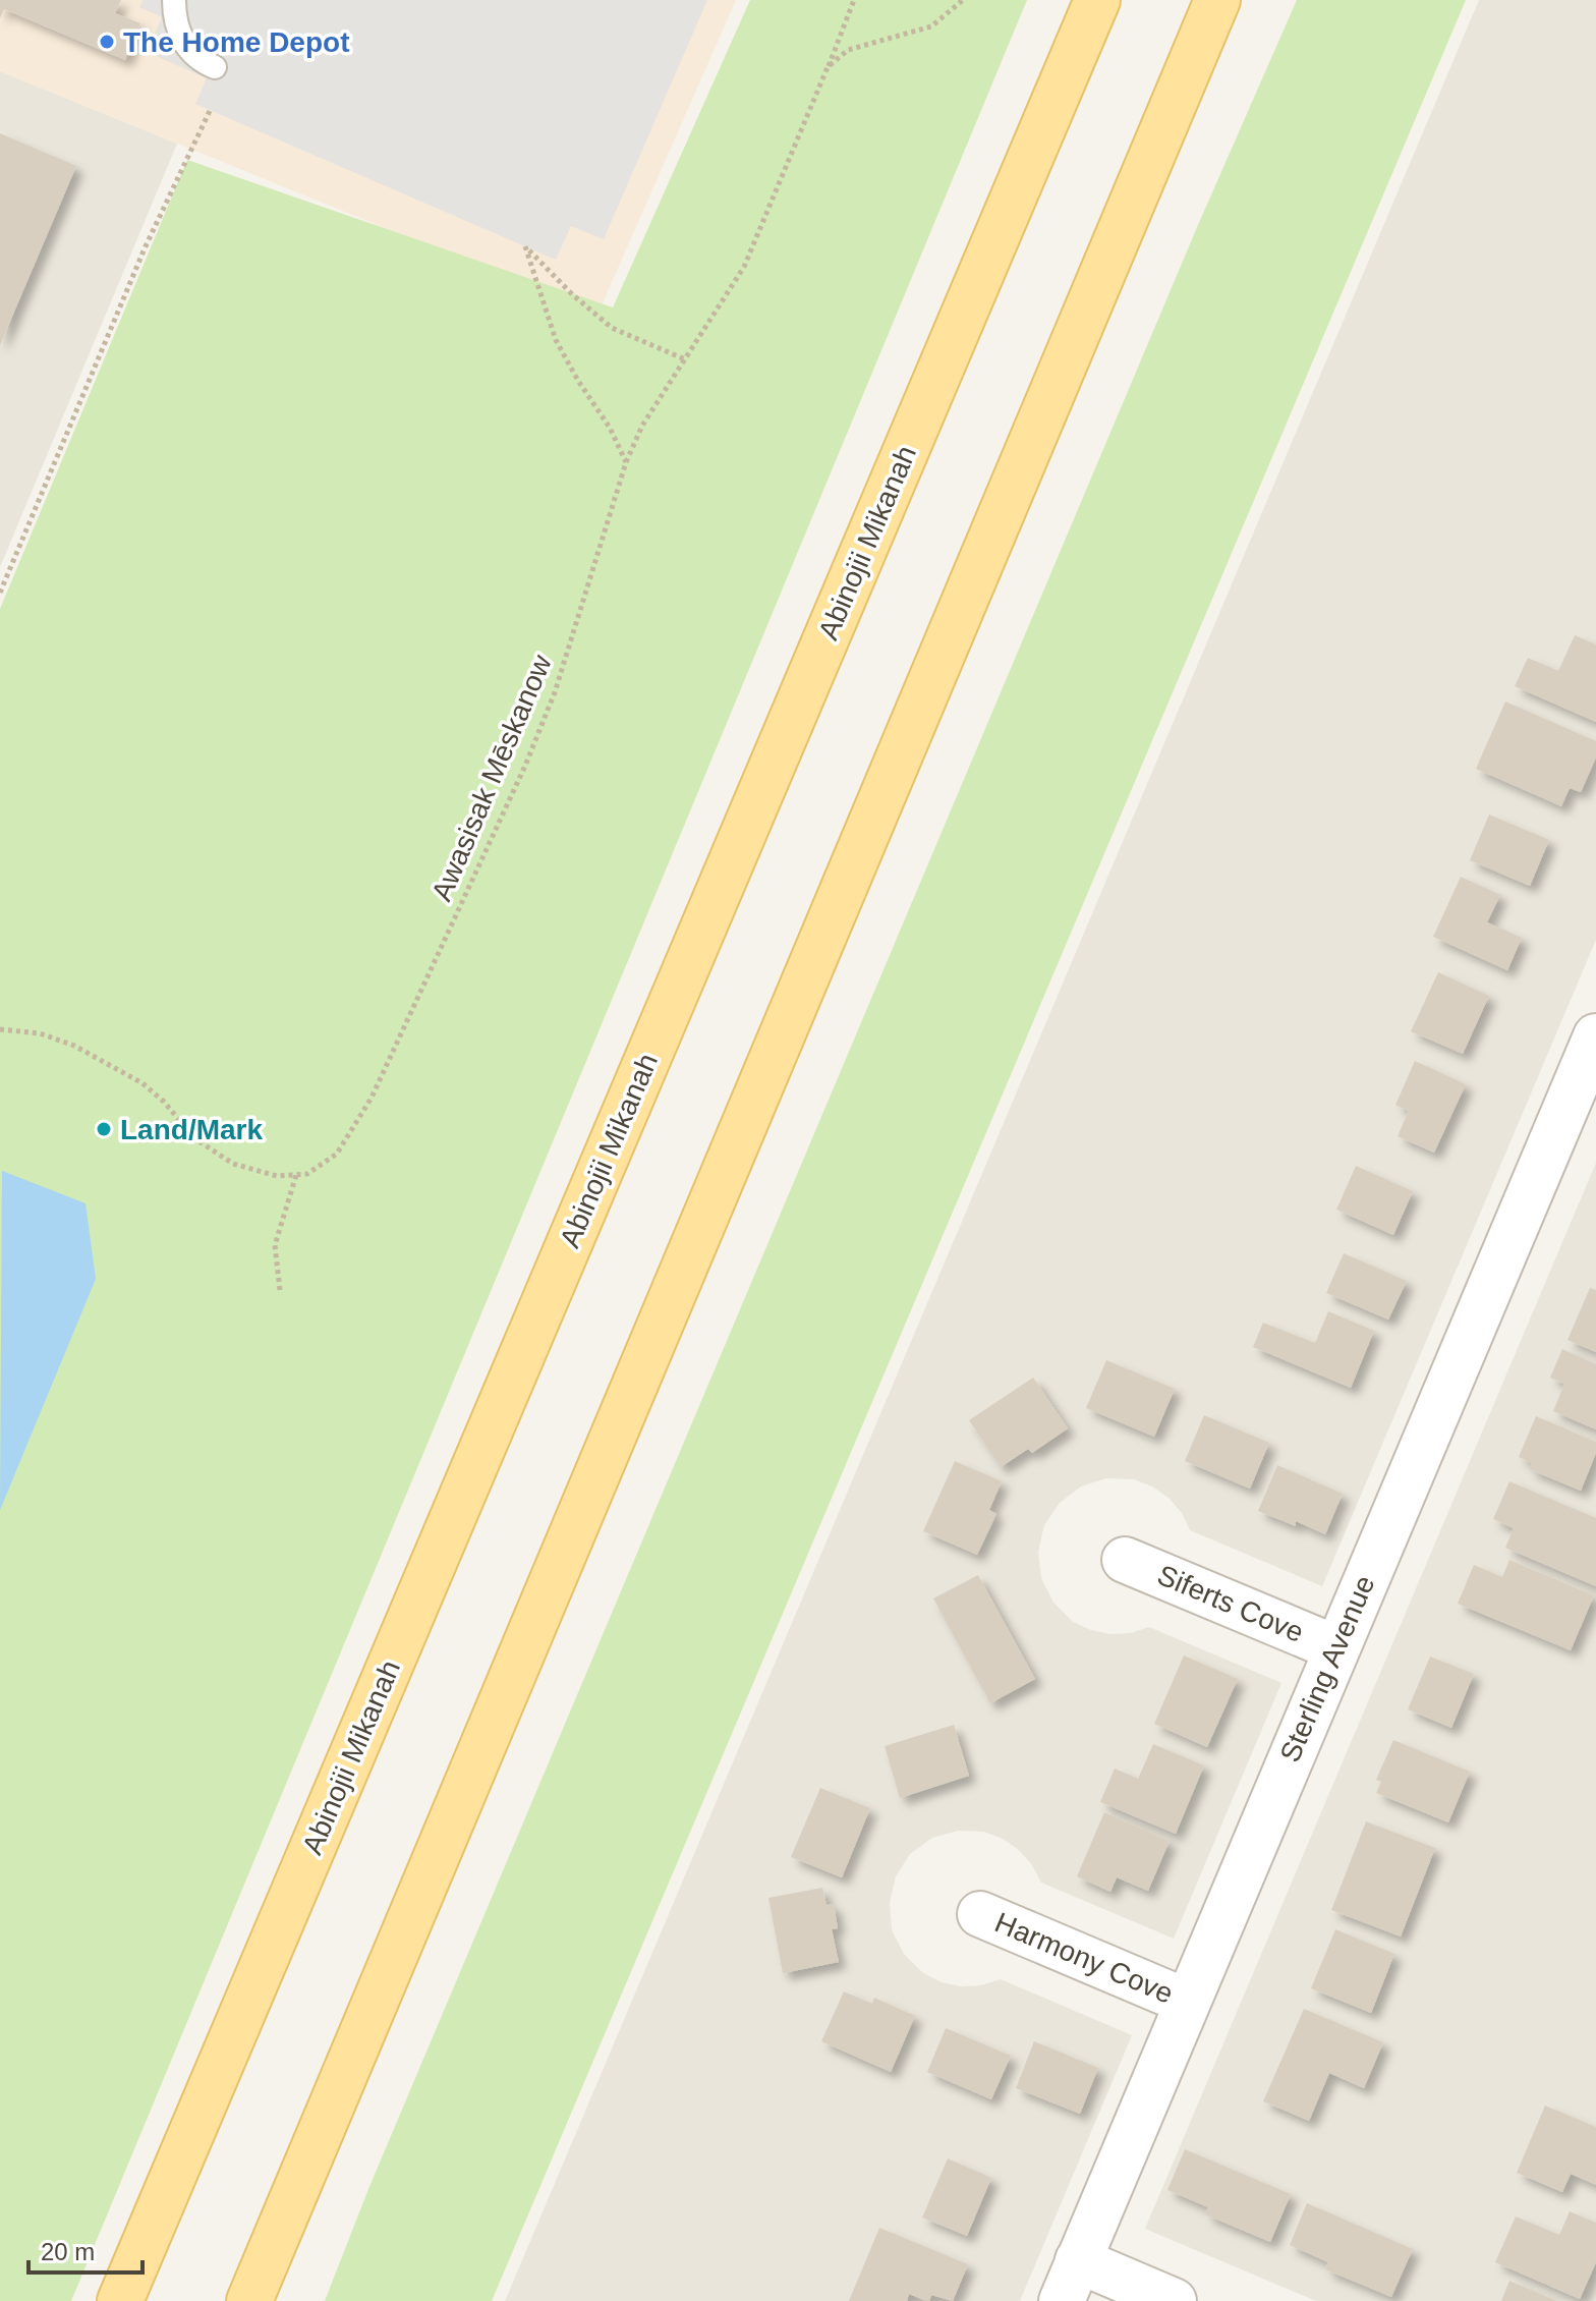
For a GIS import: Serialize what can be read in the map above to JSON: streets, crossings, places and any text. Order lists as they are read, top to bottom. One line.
{"streets":{"main road":["Abinojii Mikanah"],"street":["Siferts Cove","Sterling Avenue","Harmony Cove"],"path":["Awasisak Mēskanow"]},"crossings":[["Siferts Cove","Sterling Avenue"],["Sterling Avenue","Harmony Cove"]],"places":["The Home Depot","Land/Mark"],"scale_bar":"20 m"}
